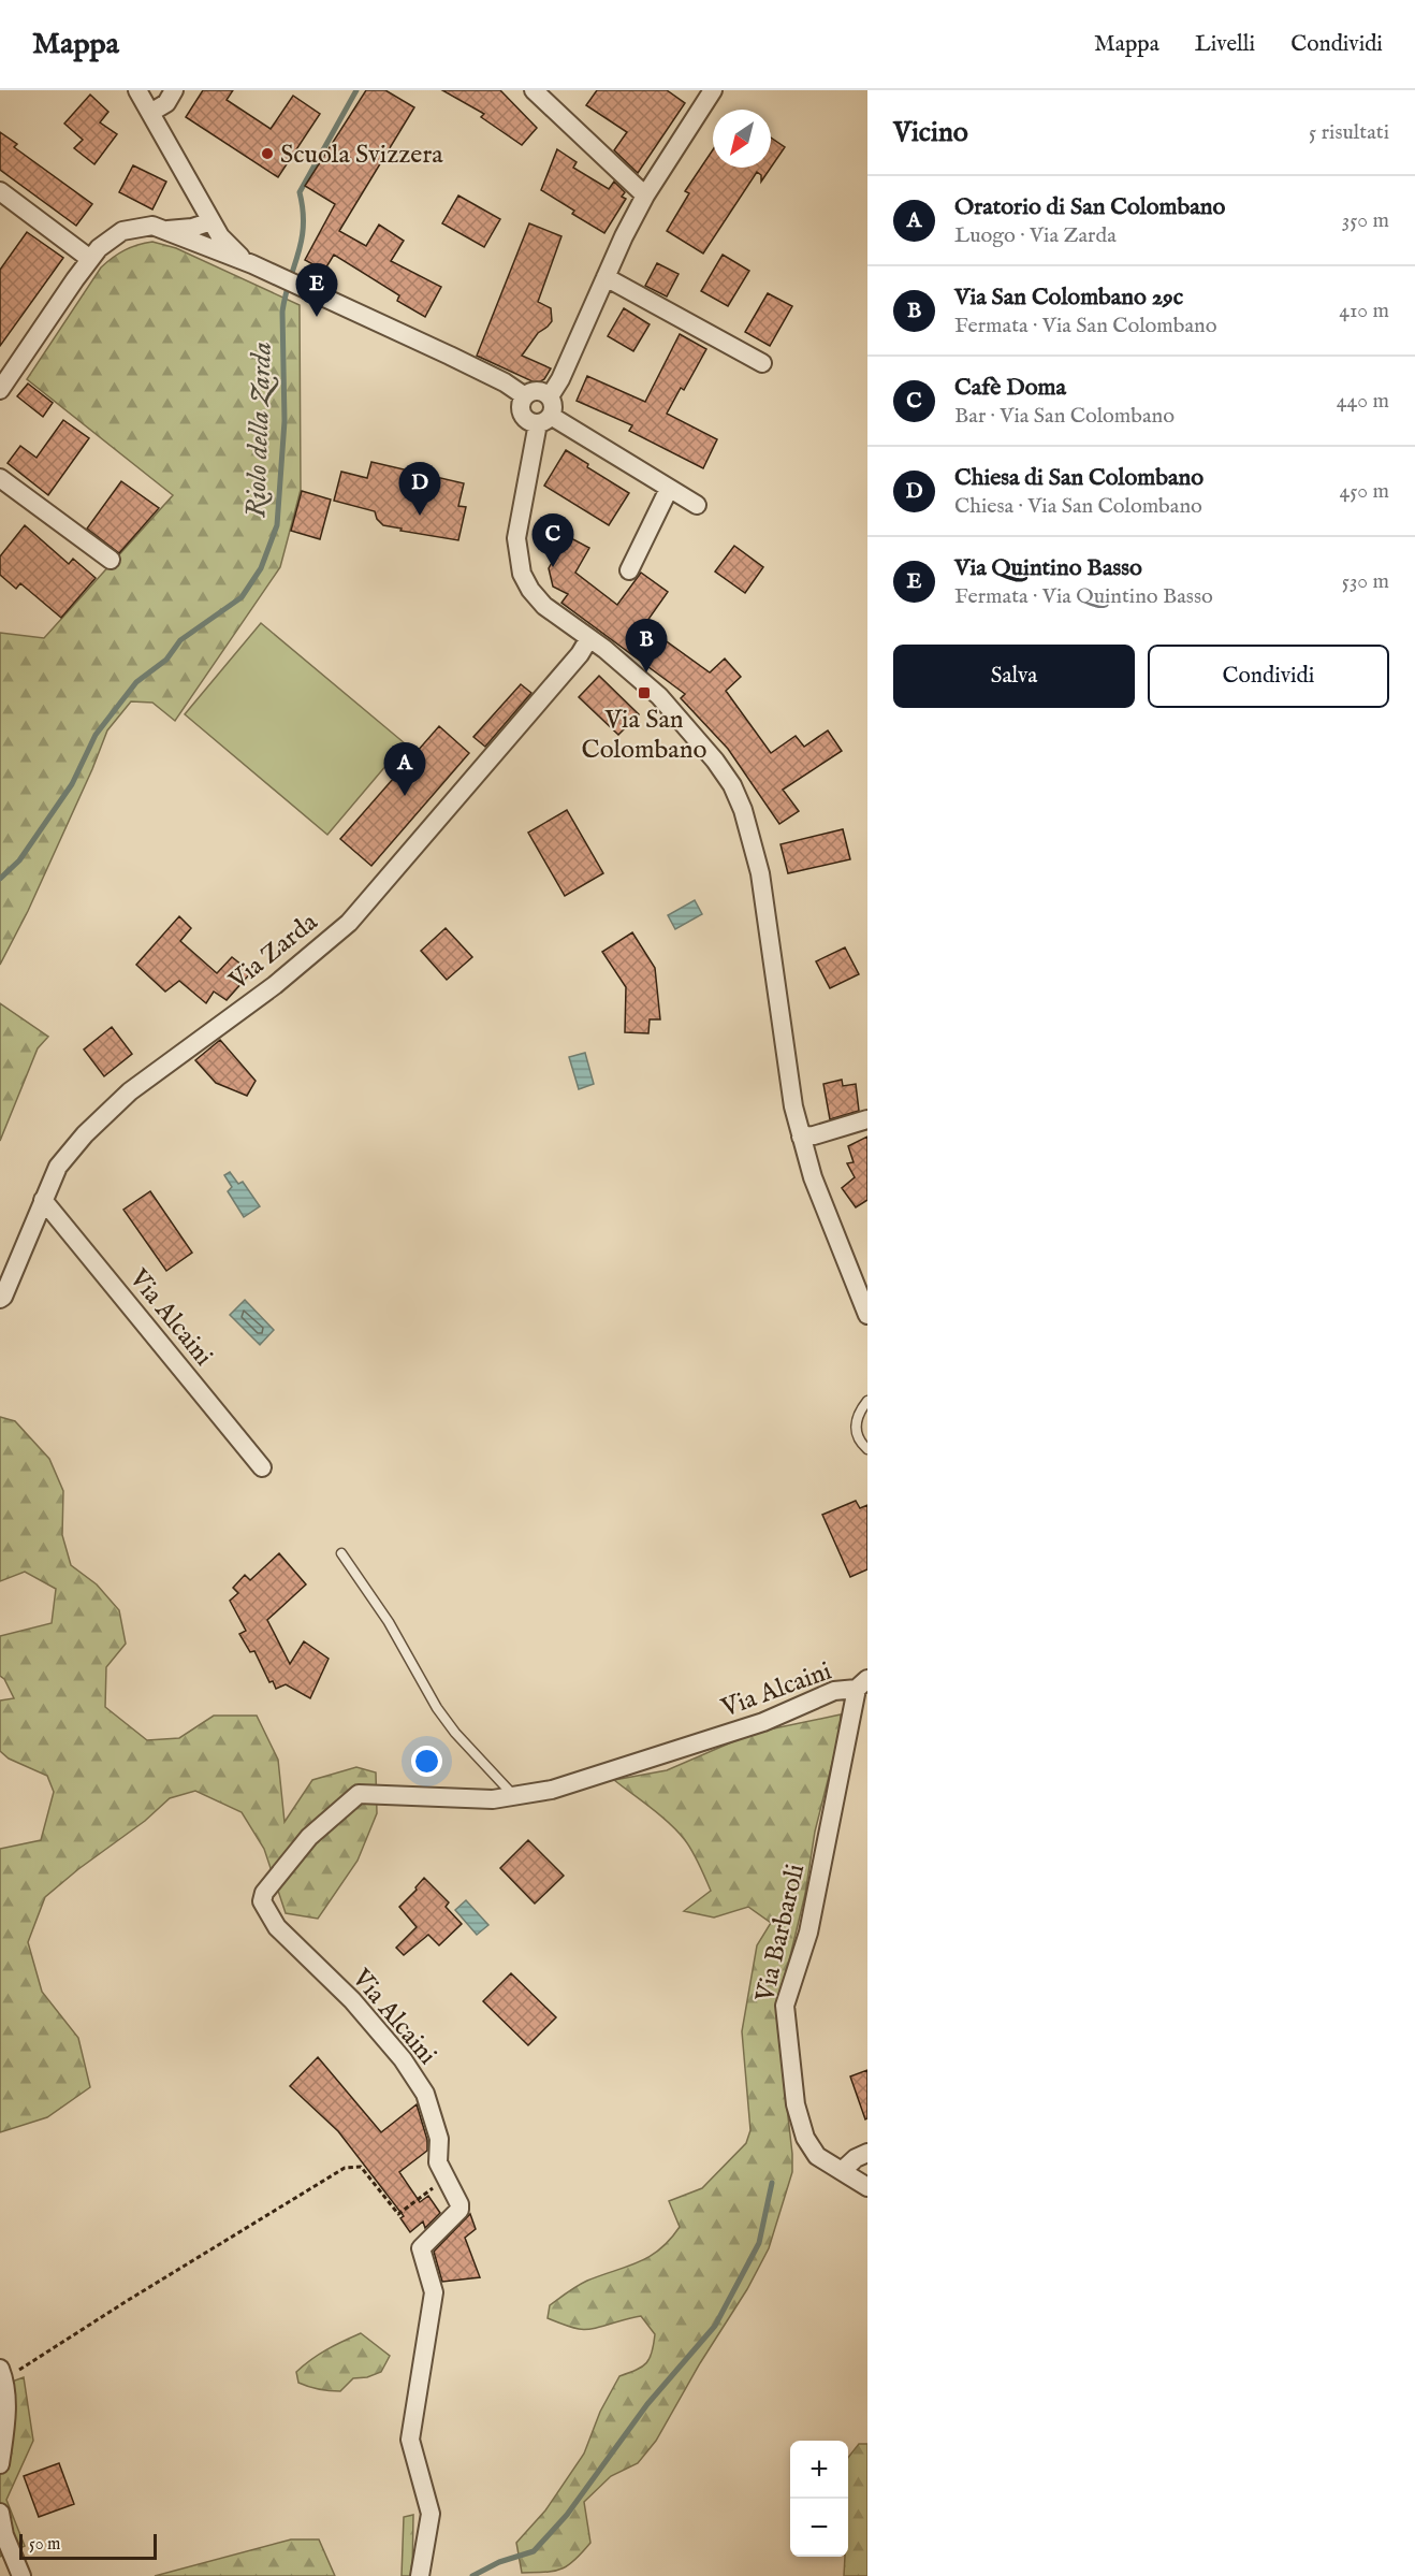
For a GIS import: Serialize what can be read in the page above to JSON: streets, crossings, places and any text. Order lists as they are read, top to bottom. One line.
{"streets":{"street":["Via Zarda","Via Alcaini","Via Barbaroli"]},"crossings":[["Via Zarda","Via Alcaini"],["Via Alcaini","Via Barbaroli"]],"water":["Riolo della Zarda"],"places":{"other":["Scuola Svizzera"],"transit":["Via San Colombano"]},"scale_bar":"50 m","north":"bottom left","page":{"header":"Mappa","nav":["Mappa","Livelli","Condividi"],"heading":["Vicino","5 risultati"],"list":[{"mark":"A","name":"Oratorio di San Colombano","note":"Luogo · Via Zarda","value":"350 m"},{"mark":"B","name":"Via San Colombano 29c","note":"Fermata · Via San Colombano","value":"410 m"},{"mark":"C","name":"Cafè Doma","note":"Bar · Via San Colombano","value":"440 m"},{"mark":"D","name":"Chiesa di San Colombano","note":"Chiesa · Via San Colombano","value":"450 m"},{"mark":"E","name":"Via Quintino Basso","note":"Fermata · Via Quintino Basso","value":"530 m"}],"pins":["E","D","C","B","A"],"buttons":["Salva","Condividi"],"map_buttons":["+","−"],"scale":"50 m"}}
